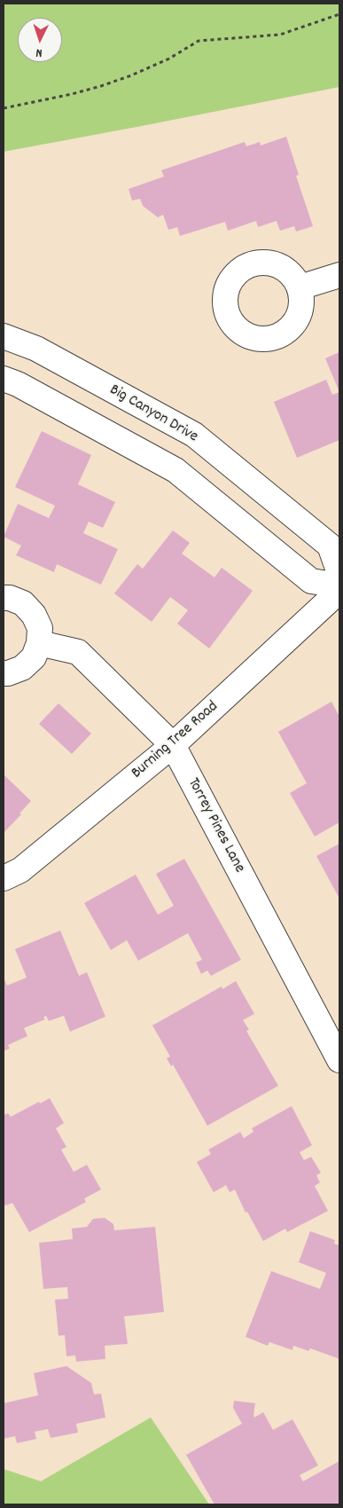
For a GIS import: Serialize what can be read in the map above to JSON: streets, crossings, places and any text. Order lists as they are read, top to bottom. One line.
{"streets":{"street":["Big Canyon Drive","Burning Tree Road","Torrey Pines Lane"]},"crossings":[["Burning Tree Road","Torrey Pines Lane"]],"north":"bottom"}
